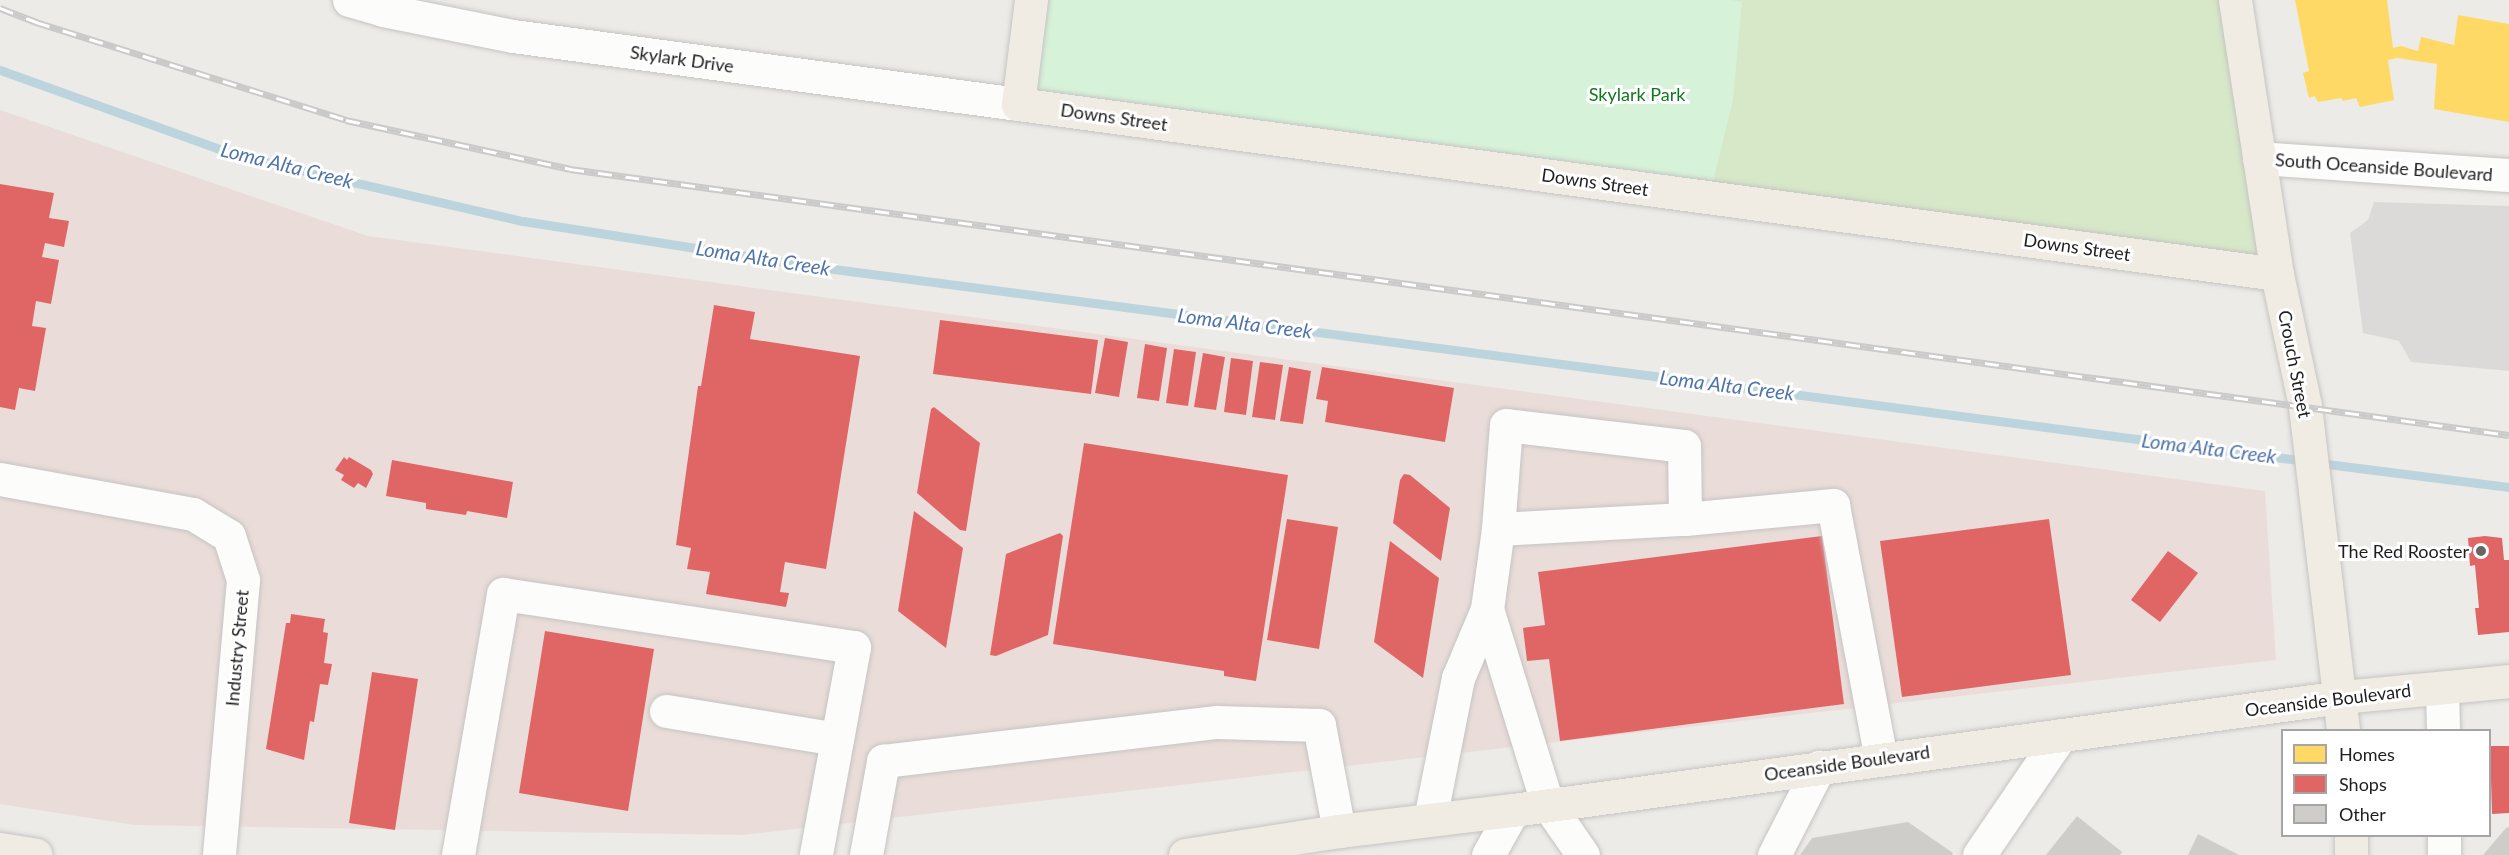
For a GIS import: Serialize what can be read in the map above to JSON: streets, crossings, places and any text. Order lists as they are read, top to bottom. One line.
{"streets":{"main road":["Downs Street","Crouch Street","Oceanside Boulevard"],"street":["Skylark Drive","South Oceanside Boulevard","Industry Street"]},"crossings":[["Skylark Drive","Downs Street"],["Downs Street","Crouch Street"],["South Oceanside Boulevard","Crouch Street"],["Crouch Street","Oceanside Boulevard"]],"water":["Loma Alta Creek"],"parks":["Skylark Park"],"places":["The Red Rooster"],"legend":["Homes","Shops","Other"]}
